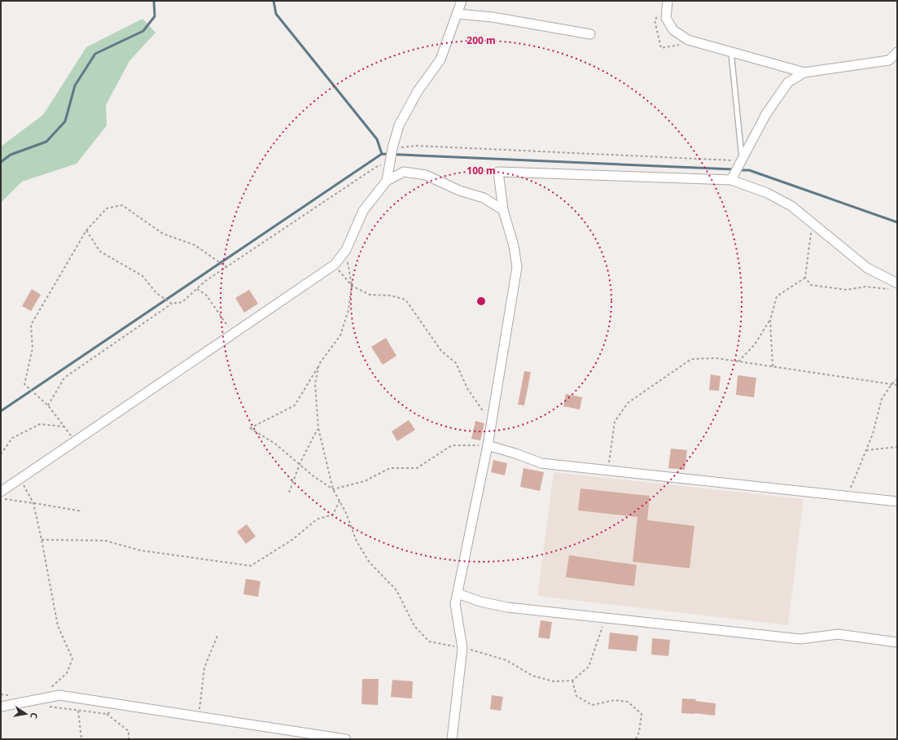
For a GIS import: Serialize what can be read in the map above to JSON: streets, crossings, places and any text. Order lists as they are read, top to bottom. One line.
{"north":"right","rings":["200 m","100 m"]}
